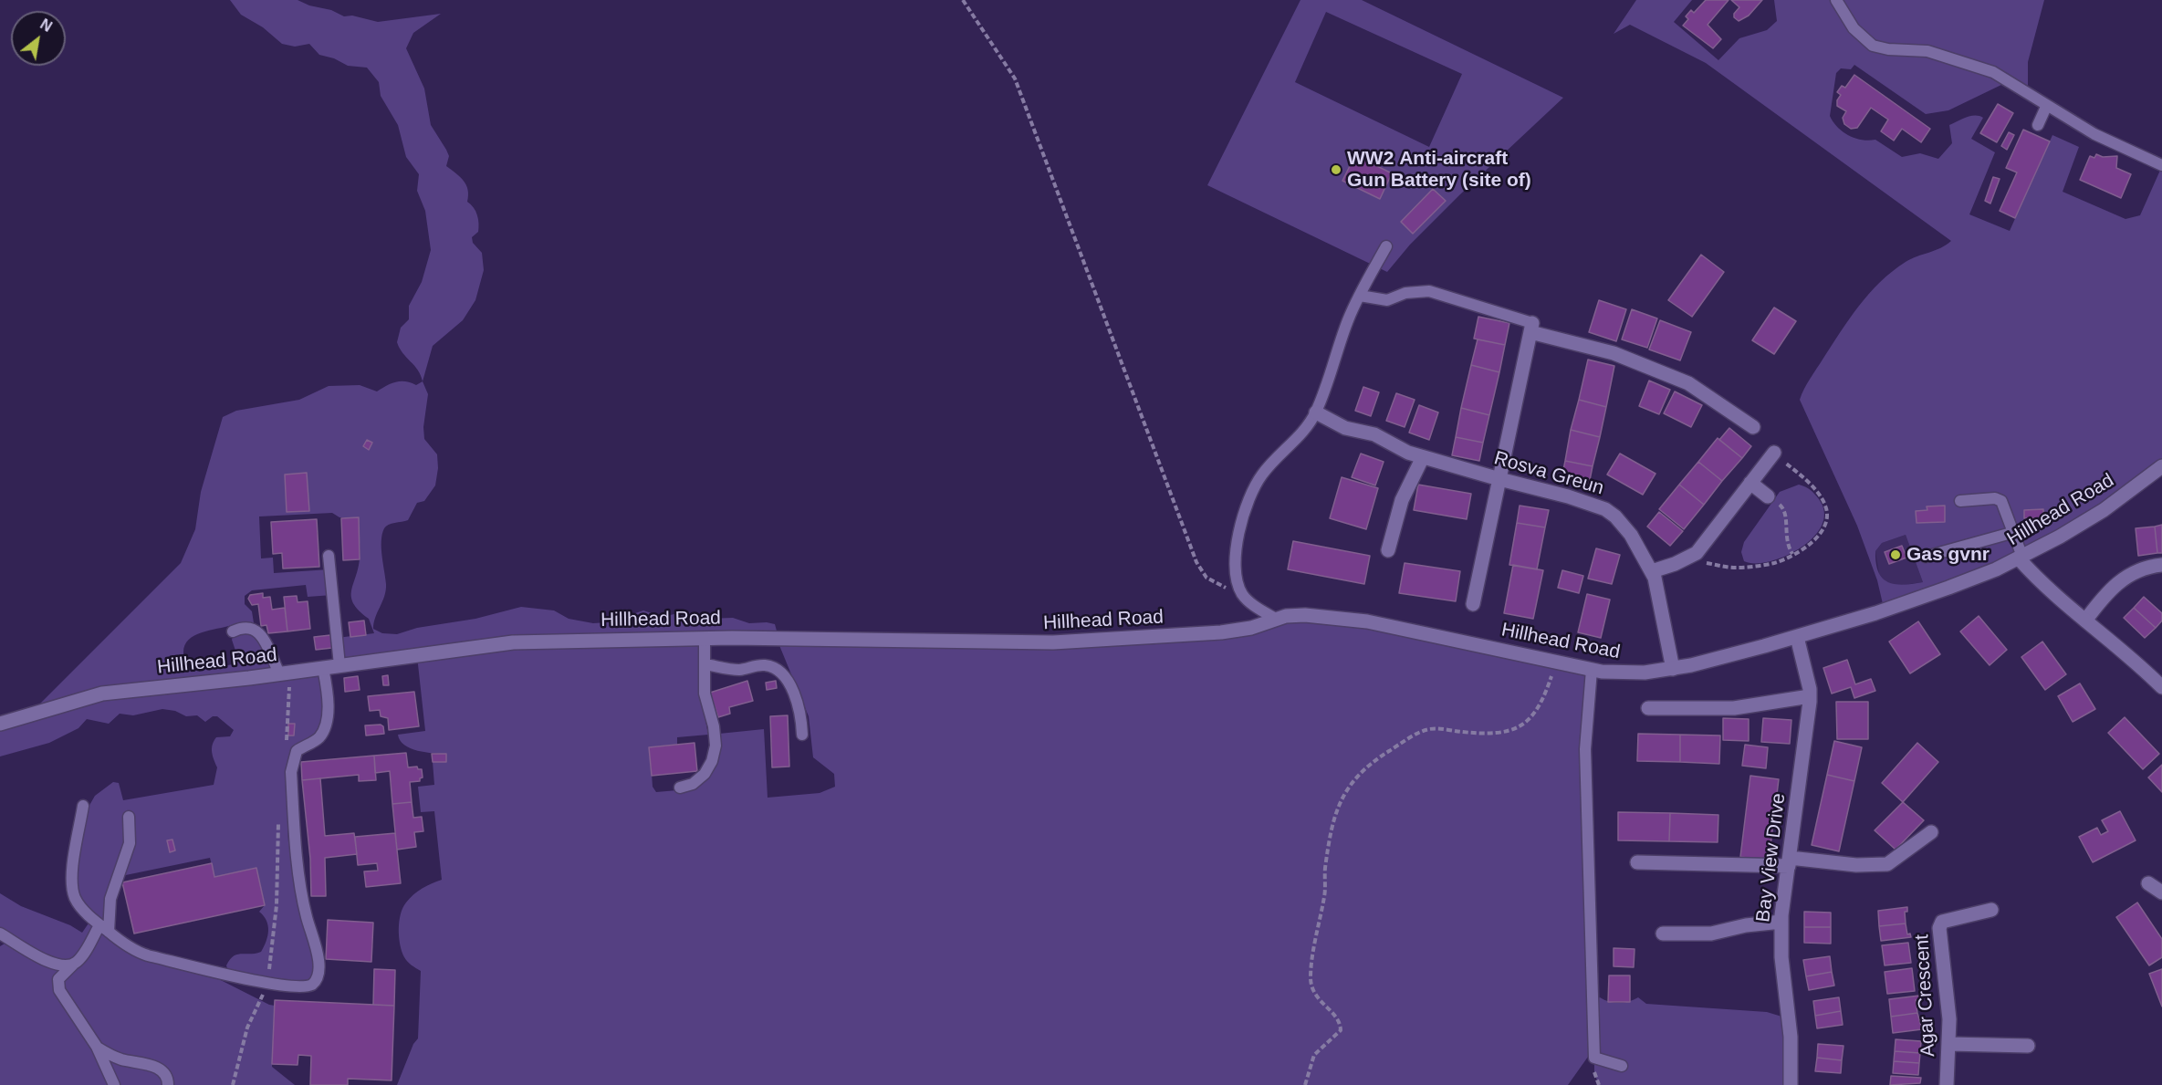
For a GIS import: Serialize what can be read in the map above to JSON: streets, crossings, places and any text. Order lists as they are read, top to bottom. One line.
{"streets":{"street":["Rosva Greun","Hillhead Road","Bay View Drive","Agar Crescent"]},"crossings":[["Rosva Greun","Hillhead Road"],["Hillhead Road","Bay View Drive"]],"places":["WW2 Anti-aircraft Gun Battery (site of)","Gas gvnr"],"north":"top right"}
